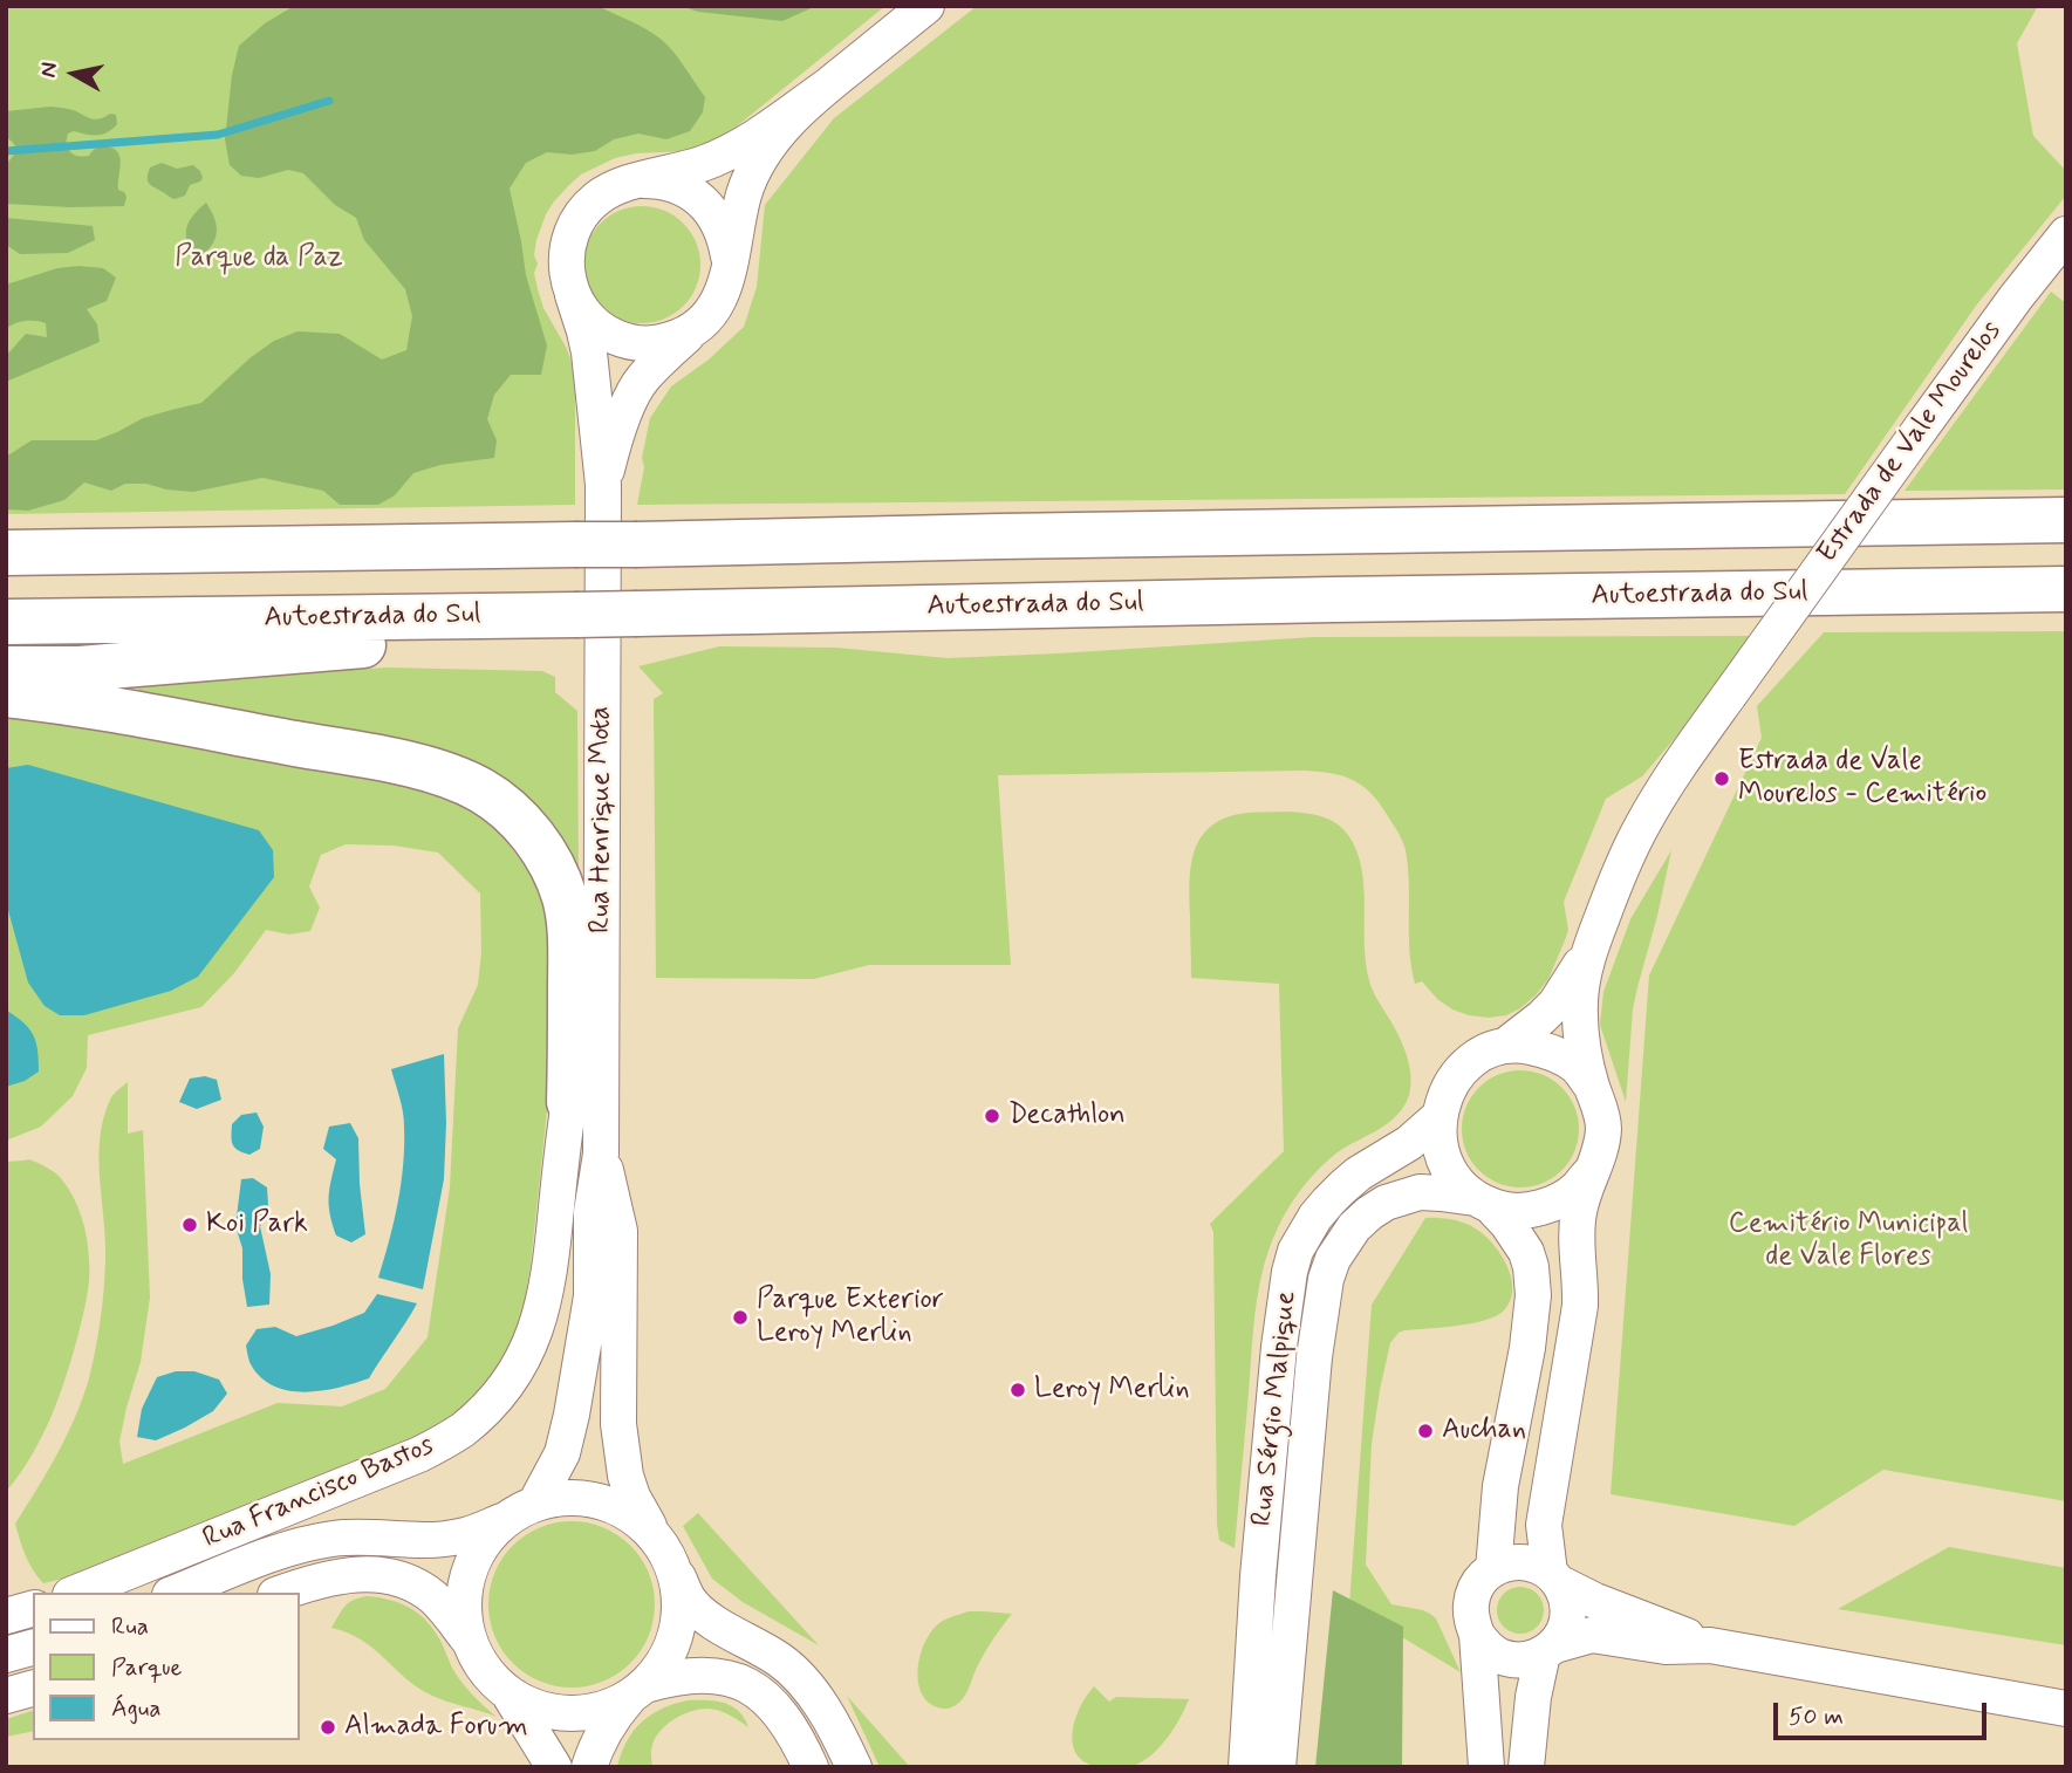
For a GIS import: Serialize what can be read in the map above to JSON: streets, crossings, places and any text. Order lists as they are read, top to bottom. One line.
{"streets":{"highway":["Autoestrada do Sul"],"street":["Estrada de Vale Mourelos","Rua Henrique Mota","Rua Sérgio Malpique","Rua Francisco Bastos"]},"crossings":[["Estrada de Vale Mourelos","Rua Sérgio Malpique"]],"parks":["Parque da Paz","Cemitério Municipal de Vale Flores"],"places":["Estrada de Vale Mourelos - Cemitério","Decathlon","Koi Park","Parque Exterior Leroy Merlin","Leroy Merlin","Auchan","Almada Forum"],"legend":["Rua","Parque","Água"],"scale_bar":"50 m","north":"left"}
